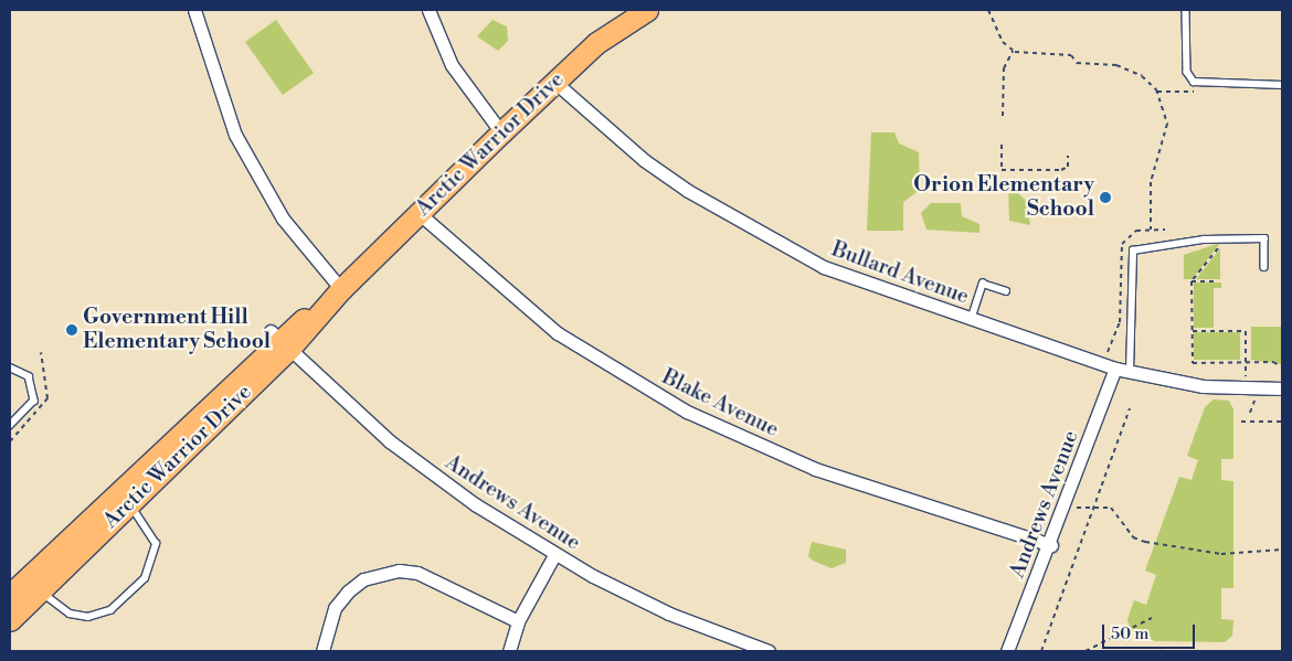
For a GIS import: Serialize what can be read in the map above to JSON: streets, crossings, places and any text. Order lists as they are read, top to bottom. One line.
{"streets":{"main road":["Arctic Warrior Drive"],"street":["Bullard Avenue","Blake Avenue","Andrews Avenue"]},"crossings":[["Arctic Warrior Drive","Bullard Avenue"],["Arctic Warrior Drive","Blake Avenue"],["Arctic Warrior Drive","Andrews Avenue"],["Bullard Avenue","Andrews Avenue"],["Blake Avenue","Andrews Avenue"]],"places":["Orion Elementary School","Government Hill Elementary School"],"scale_bar":"50 m"}
